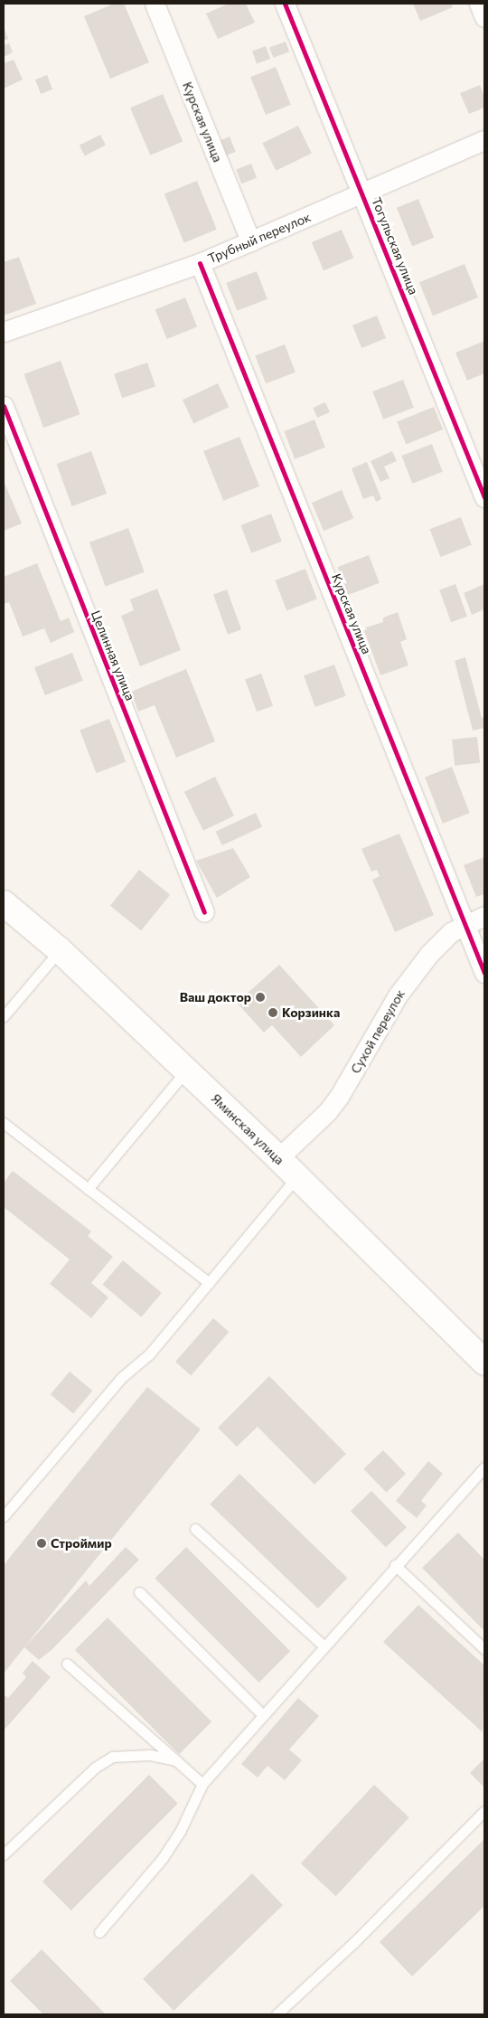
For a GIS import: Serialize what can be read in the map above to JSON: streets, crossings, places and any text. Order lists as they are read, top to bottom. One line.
{"streets":{"main road":["Яминская улица"],"street":["Курская улица","Трубный переулок","Тогульская улица","Целинная улица","Сухой переулок"]},"crossings":[["Курская улица","Трубный переулок"],["Курская улица","Сухой переулок"],["Трубный переулок","Тогульская улица"],["Сухой переулок","Яминская улица"]],"places":["Ваш доктор","Корзинка","Строймир"]}
